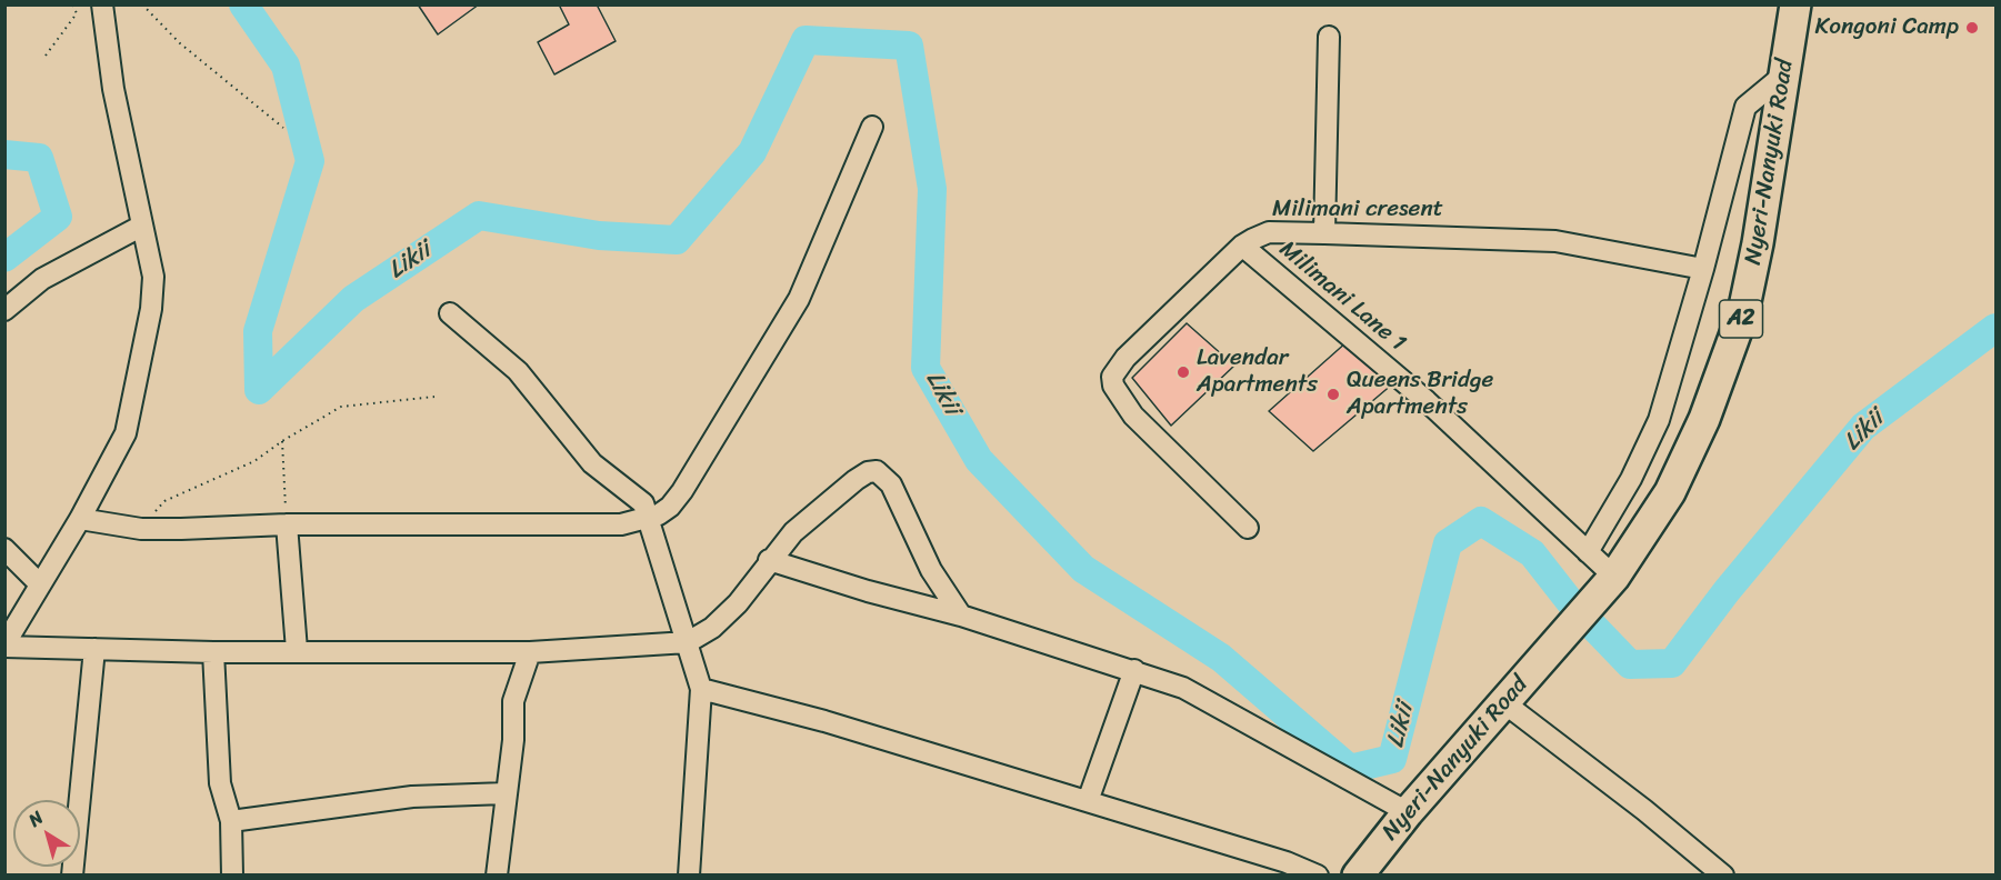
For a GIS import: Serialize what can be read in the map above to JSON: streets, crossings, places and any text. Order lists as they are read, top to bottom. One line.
{"streets":{"highway":["Nyeri-Nanyuki Road","A2"],"street":["Milimani cresent","Milimani Lane 1"]},"crossings":[["Nyeri-Nanyuki Road","Milimani Lane 1"],["Milimani cresent","Milimani Lane 1"]],"water":["Likii"],"places":["Kongoni Camp","Lavendar Apartments","Queens Bridge Apartments"],"north":"top left"}
